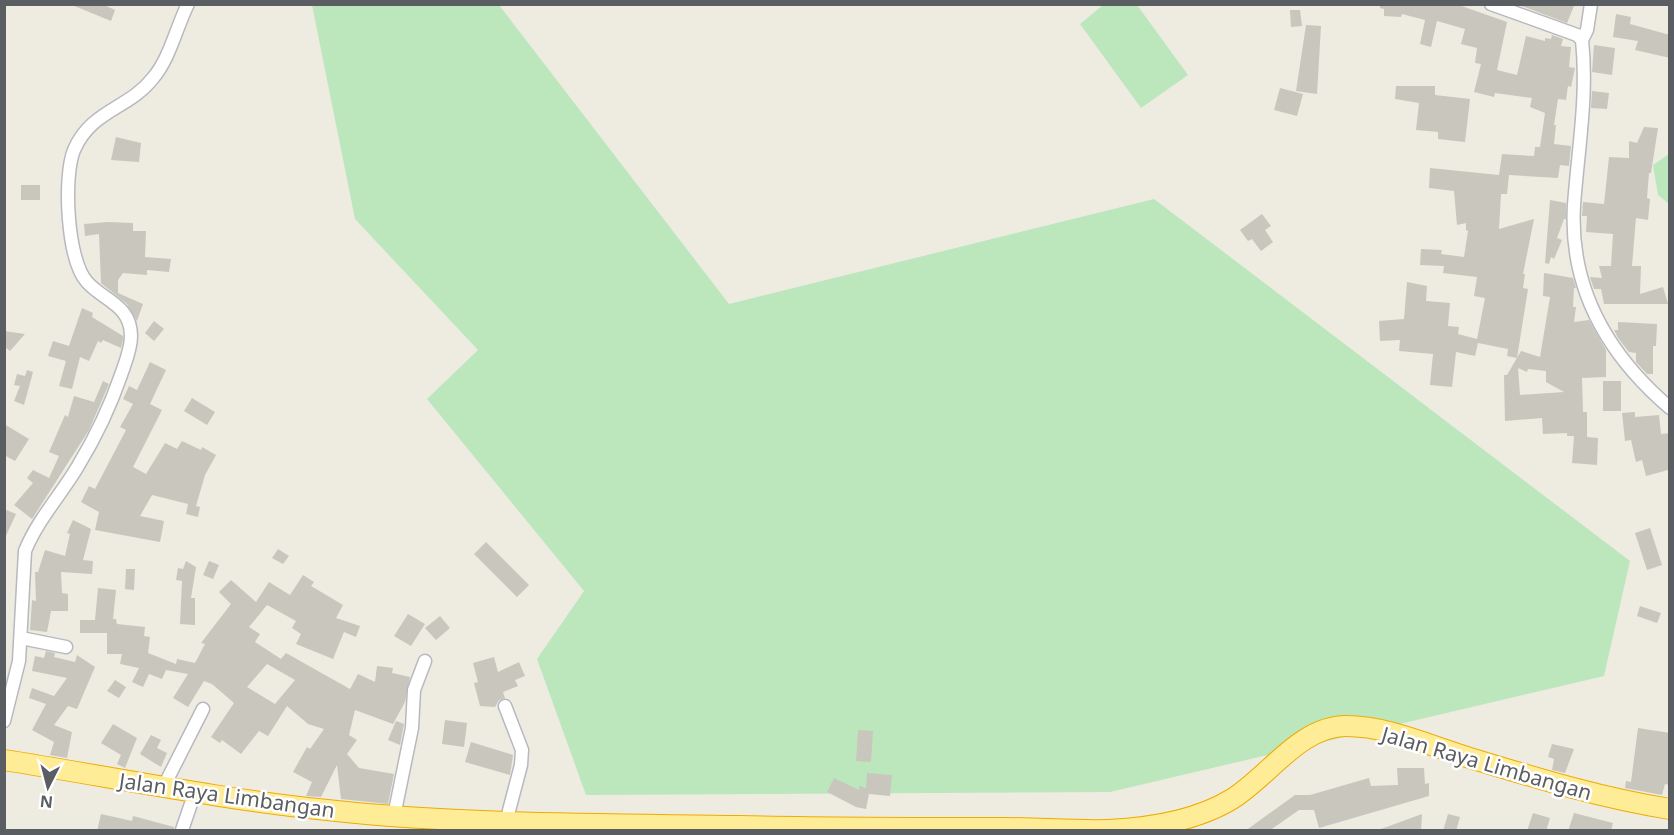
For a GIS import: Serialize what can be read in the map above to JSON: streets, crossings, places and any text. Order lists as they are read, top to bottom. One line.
{"streets":{"highway":["Jalan Raya Limbangan"]},"north":"bottom"}
